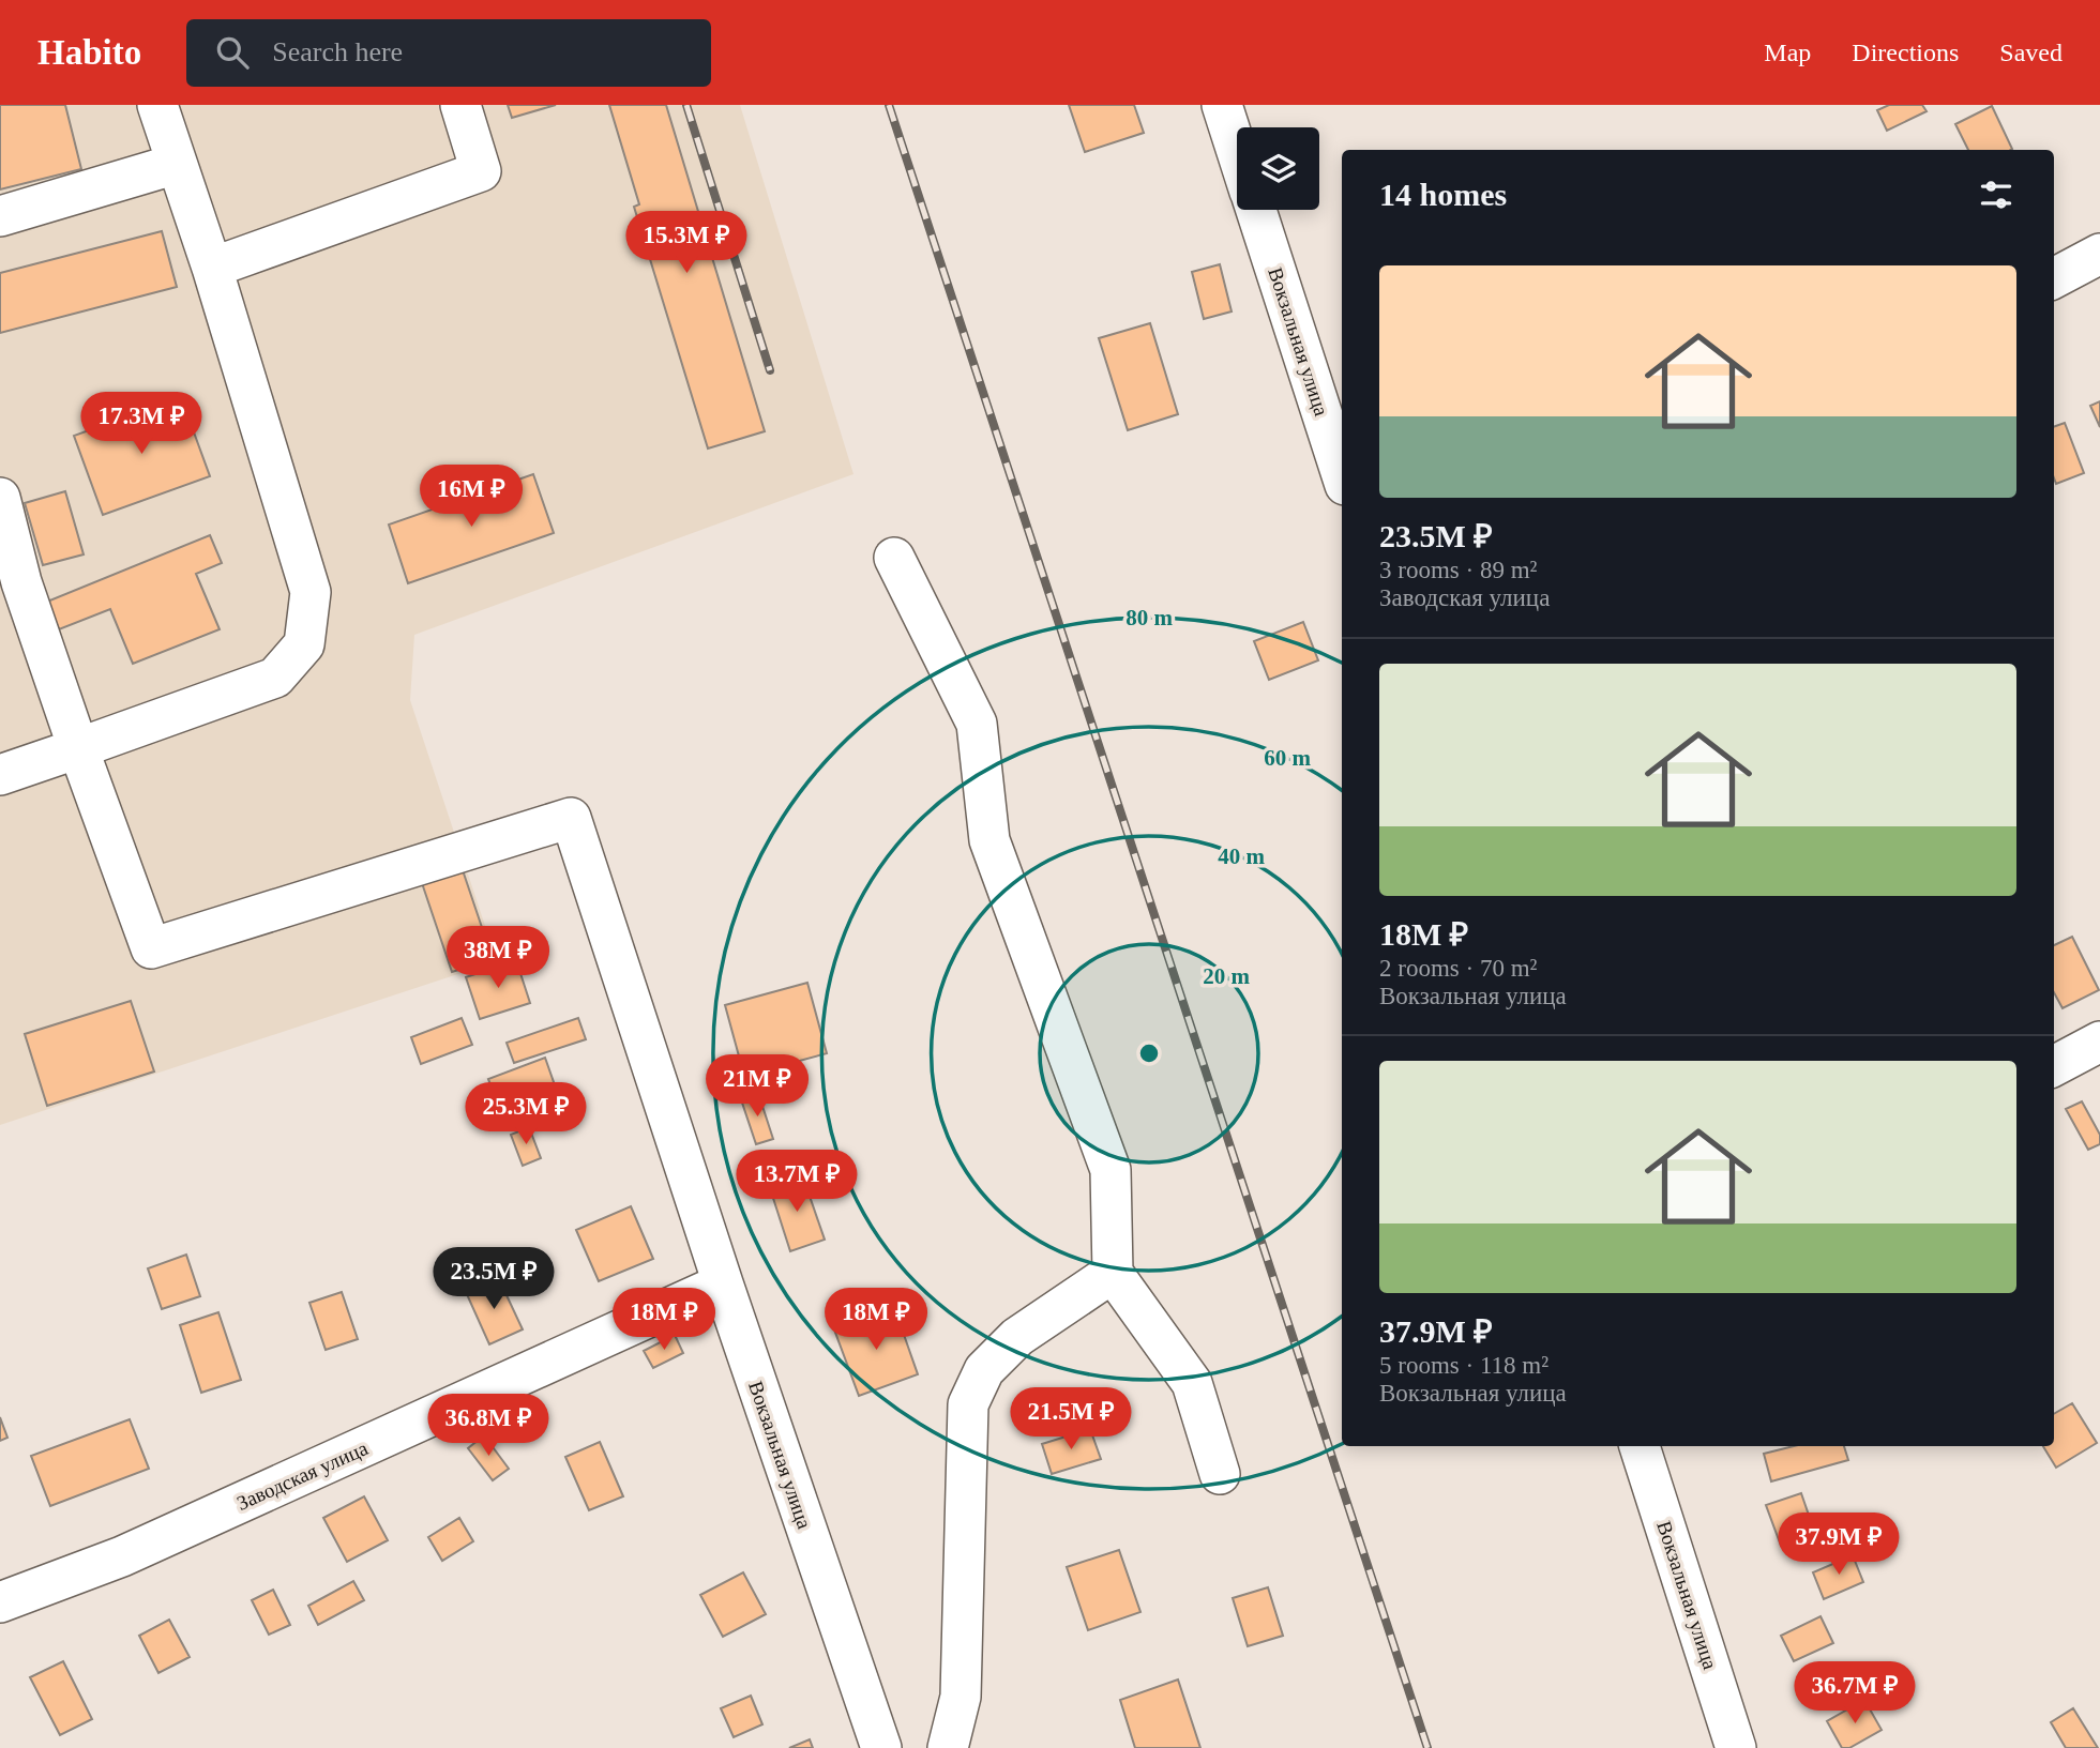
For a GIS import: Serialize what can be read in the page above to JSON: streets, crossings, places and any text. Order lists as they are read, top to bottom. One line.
{"streets":{"street":["Вокзальная улица","Заводская улица"]},"crossings":[["Вокзальная улица","Заводская улица"]],"page":{"header":"Habito","search":"Search here","nav":["Map","Directions","Saved"],"heading":"14 homes","price":["15.3M ₽","17.3M ₽","16M ₽","38M ₽","21M ₽","25.3M ₽","13.7M ₽","23.5M ₽","18M ₽","18M ₽","21.5M ₽","36.8M ₽","37.9M ₽","36.7M ₽"],"list":[{"name":"23.5M ₽","note":"3 rooms · 89 m² · Заводская улица"},{"name":"18M ₽","note":"2 rooms · 70 m² · Вокзальная улица"},{"name":"37.9M ₽","note":"5 rooms · 118 m² · Вокзальная улица"}]},"rings":["80 m","60 m","40 m","20 m"]}
